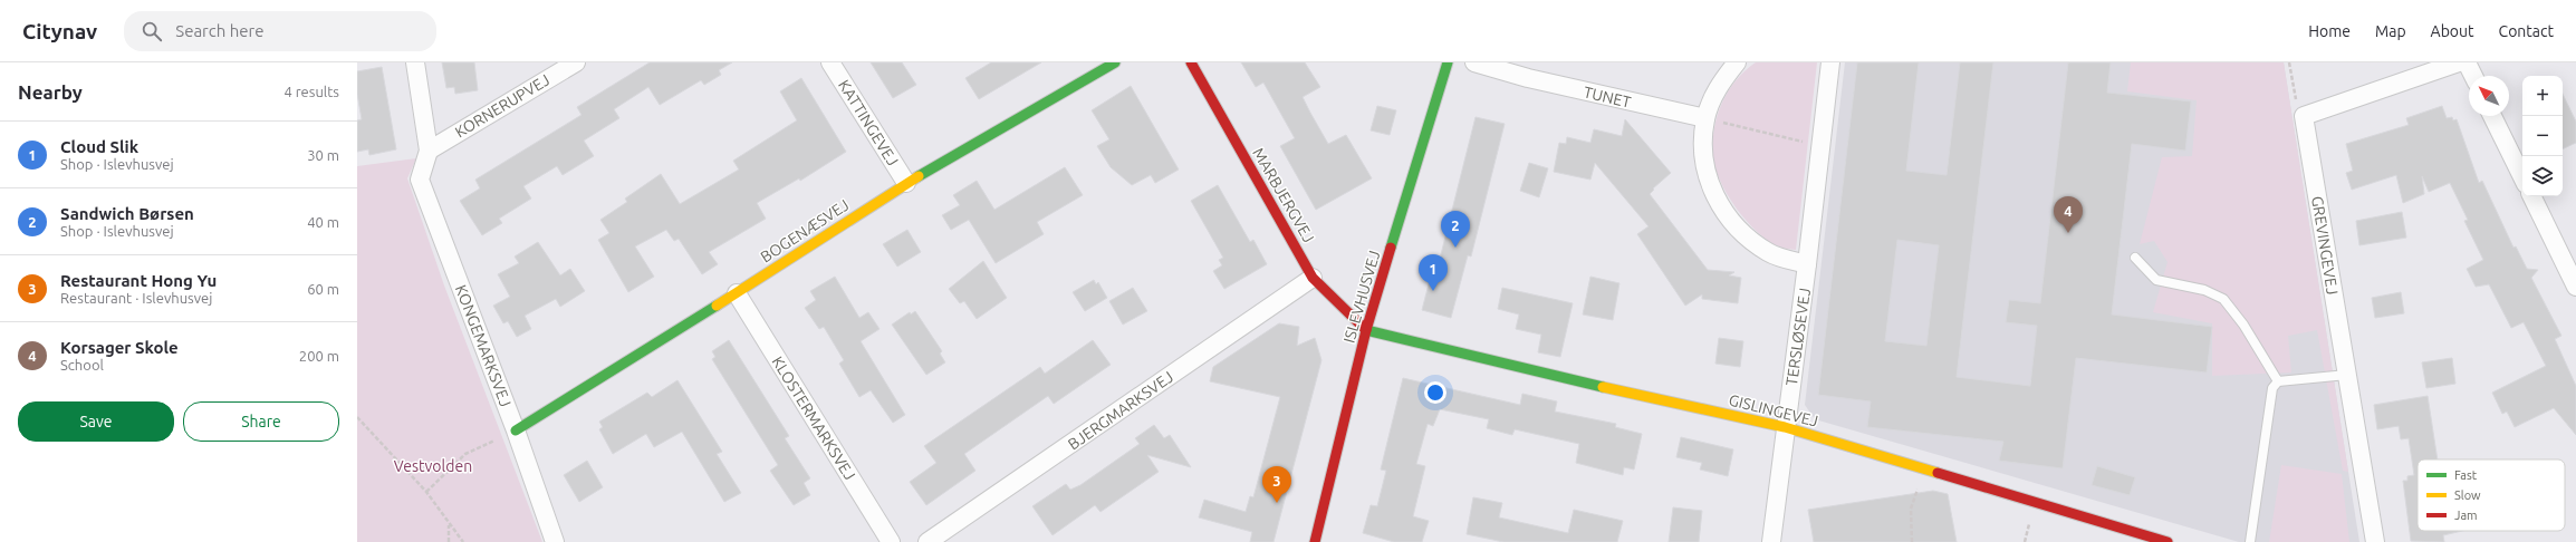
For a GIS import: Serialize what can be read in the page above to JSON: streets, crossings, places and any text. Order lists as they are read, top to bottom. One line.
{"streets":{"street":["TUNET","KORNERUPVEJ","KATTINGEVEJ","MARBJERGVEJ","BOGENÆSVEJ","GREVINGEVEJ","ISLEVHUSVEJ","TERSLØSEVEJ","KONGEMARKSVEJ","BJERGMARKSVEJ","GISLINGEVEJ","KLOSTERMARKSVEJ"]},"crossings":[["KORNERUPVEJ","KONGEMARKSVEJ"],["KATTINGEVEJ","BOGENÆSVEJ"],["MARBJERGVEJ","ISLEVHUSVEJ"],["MARBJERGVEJ","BJERGMARKSVEJ"],["MARBJERGVEJ","GISLINGEVEJ"],["BOGENÆSVEJ","KONGEMARKSVEJ"],["BOGENÆSVEJ","KLOSTERMARKSVEJ"],["ISLEVHUSVEJ","GISLINGEVEJ"],["TERSLØSEVEJ","GISLINGEVEJ"]],"parks":["Vestvolden"],"legend":["Fast","Slow","Jam"],"north":"top left","page":{"header":"Citynav","search":"Search here","nav":["Home","Map","About","Contact"],"heading":["Nearby","4 results"],"map_buttons":["+","−"],"list":[{"mark":"1","name":"Cloud Slik","note":"Shop · Islevhusvej","value":"30 m"},{"mark":"2","name":"Sandwich Børsen","note":"Shop · Islevhusvej","value":"40 m"},{"mark":"3","name":"Restaurant Hong Yu","note":"Restaurant · Islevhusvej","value":"60 m"},{"mark":"4","name":"Korsager Skole","note":"School","value":"200 m"}],"pins":["4","2","1","3"],"buttons":["Save","Share"]}}
